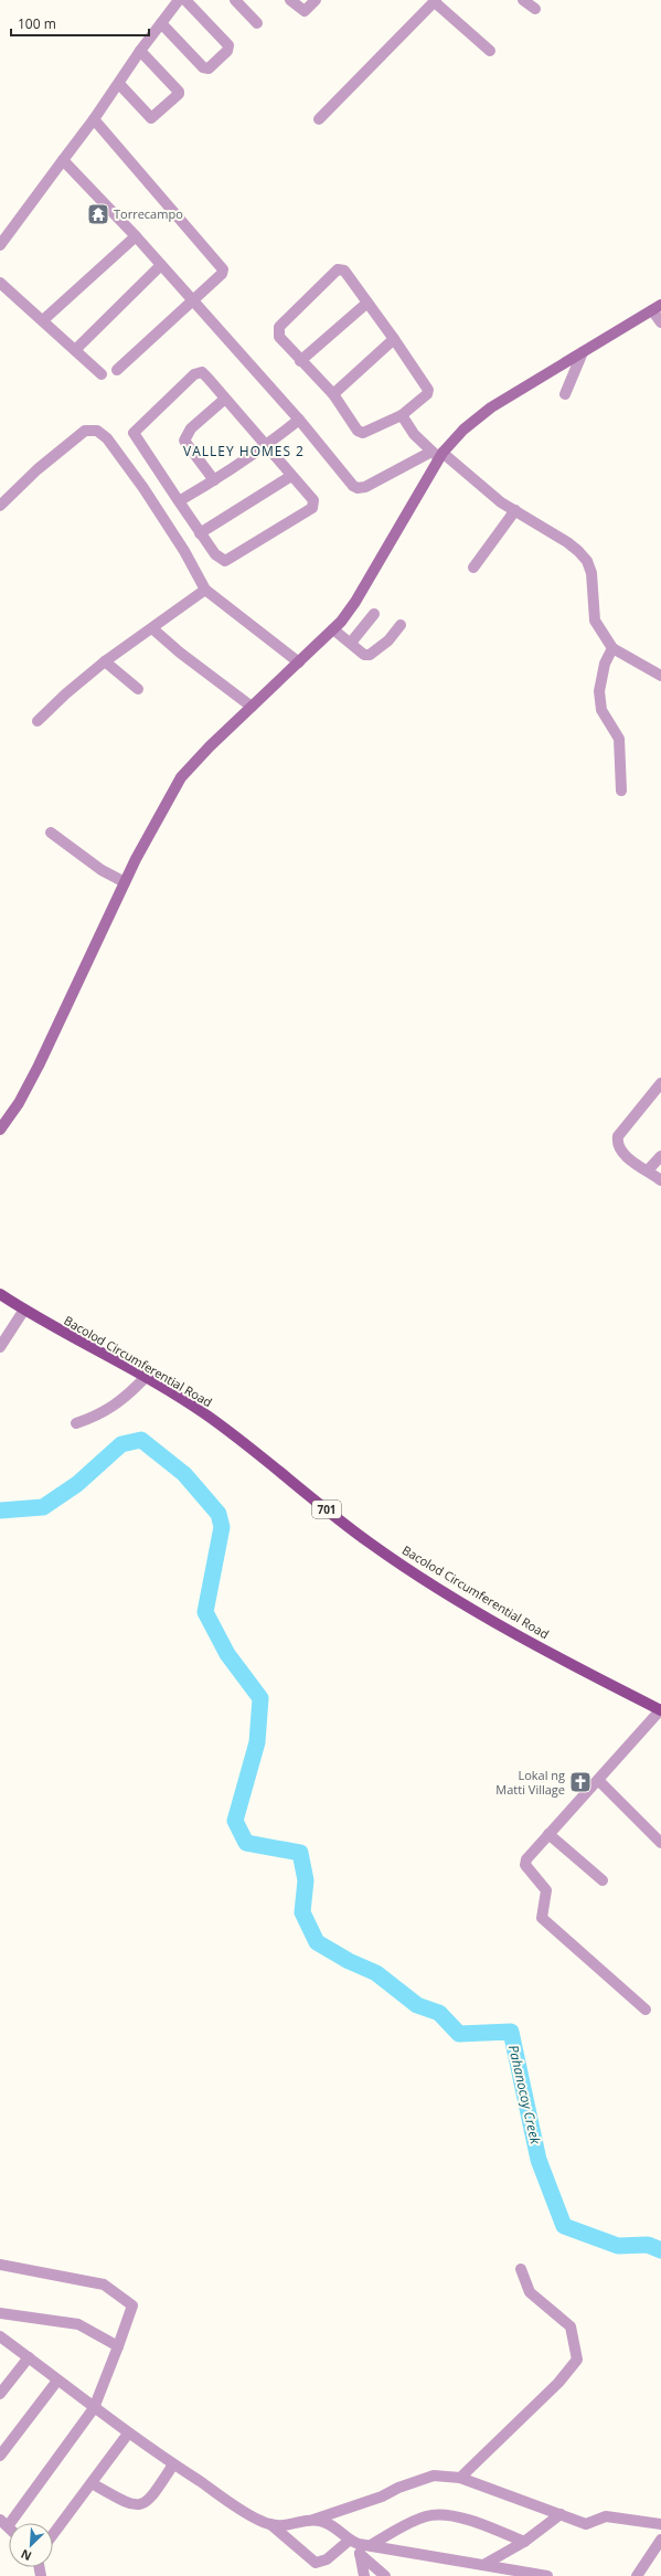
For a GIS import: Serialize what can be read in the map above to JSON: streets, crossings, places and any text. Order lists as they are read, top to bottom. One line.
{"streets":{"main road":["Bacolod Circumferential Road","701"]},"districts":["VALLEY HOMES 2"],"water":["Pahanocoy Creek"],"places":{"temple":["Torrecampo"],"church":["Lokal ng Matti Village"]},"scale_bar":"100 m","north":"bottom left"}
